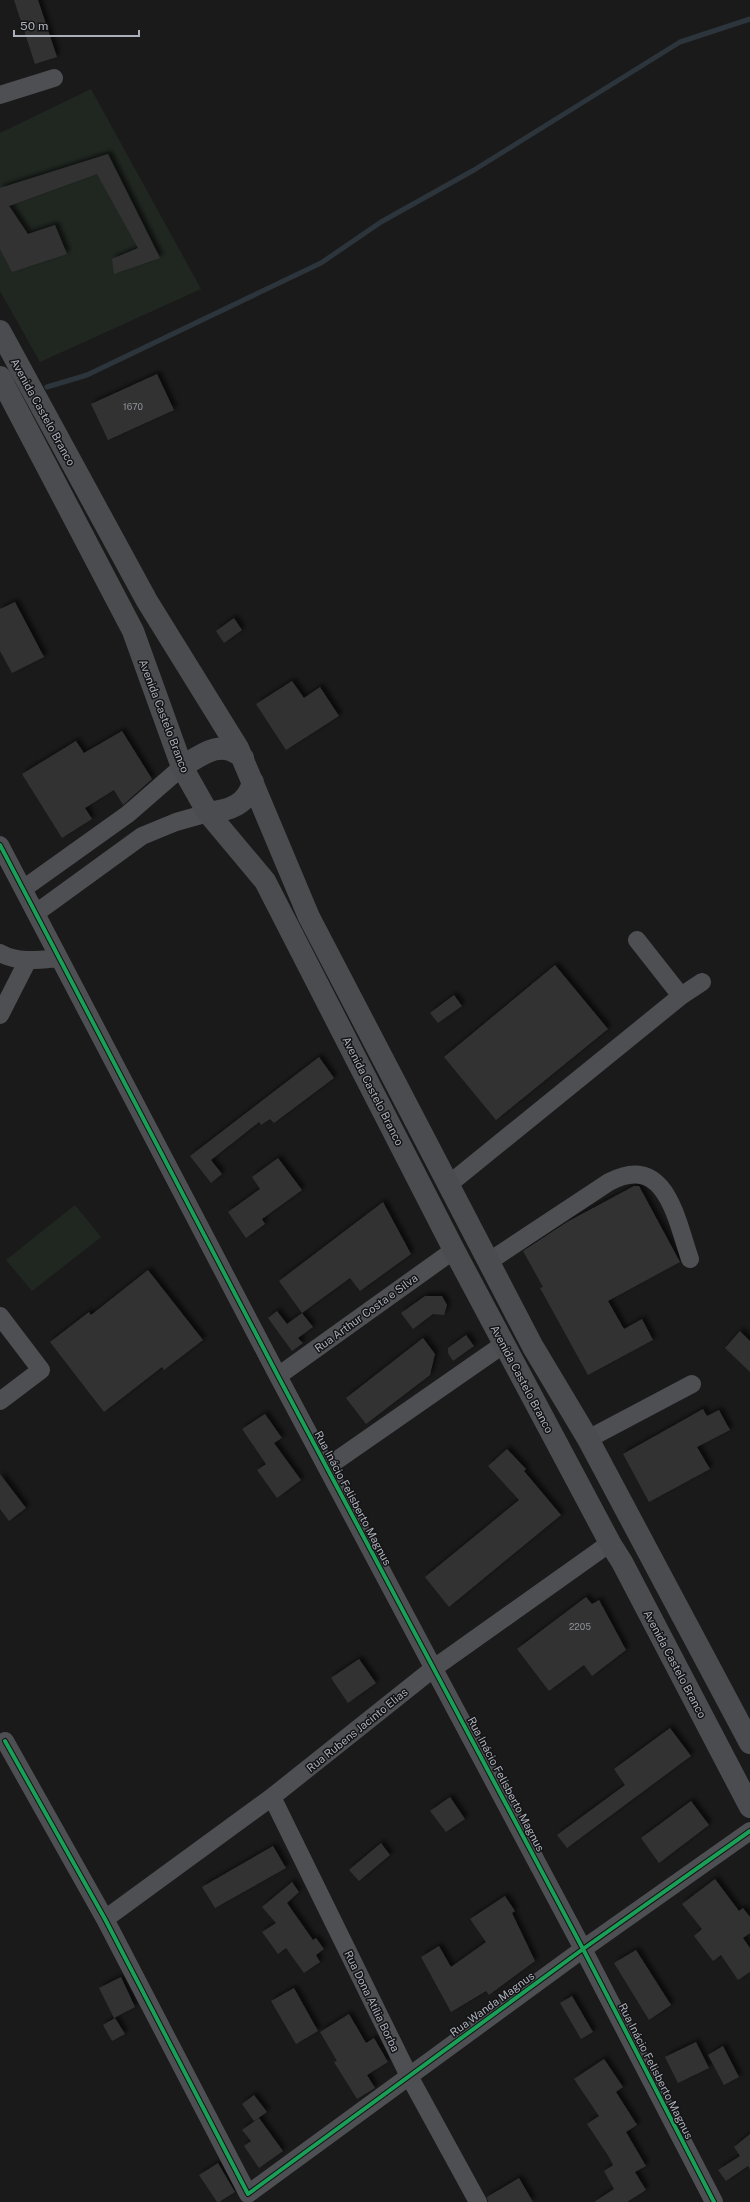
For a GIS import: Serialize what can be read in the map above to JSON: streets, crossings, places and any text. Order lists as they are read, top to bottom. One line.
{"streets":{"main road":["Avenida Castelo Branco"],"street":["Rua Arthur Costa e Silva","Rua Inácio Felisberto Magnus","Rua Rubens Jacinto Elias","Rua Dona Atília Borba","Rua Wanda Magnus"]},"crossings":[["Avenida Castelo Branco","Rua Arthur Costa e Silva"],["Avenida Castelo Branco","Rua Rubens Jacinto Elias"],["Rua Arthur Costa e Silva","Rua Inácio Felisberto Magnus"],["Rua Inácio Felisberto Magnus","Rua Rubens Jacinto Elias"],["Rua Inácio Felisberto Magnus","Rua Wanda Magnus"],["Rua Rubens Jacinto Elias","Rua Dona Atília Borba"],["Rua Rubens Jacinto Elias","Rua Wanda Magnus"],["Rua Dona Atília Borba","Rua Wanda Magnus"]],"house_numbers":["1670","2205"],"scale_bar":"50 m"}
